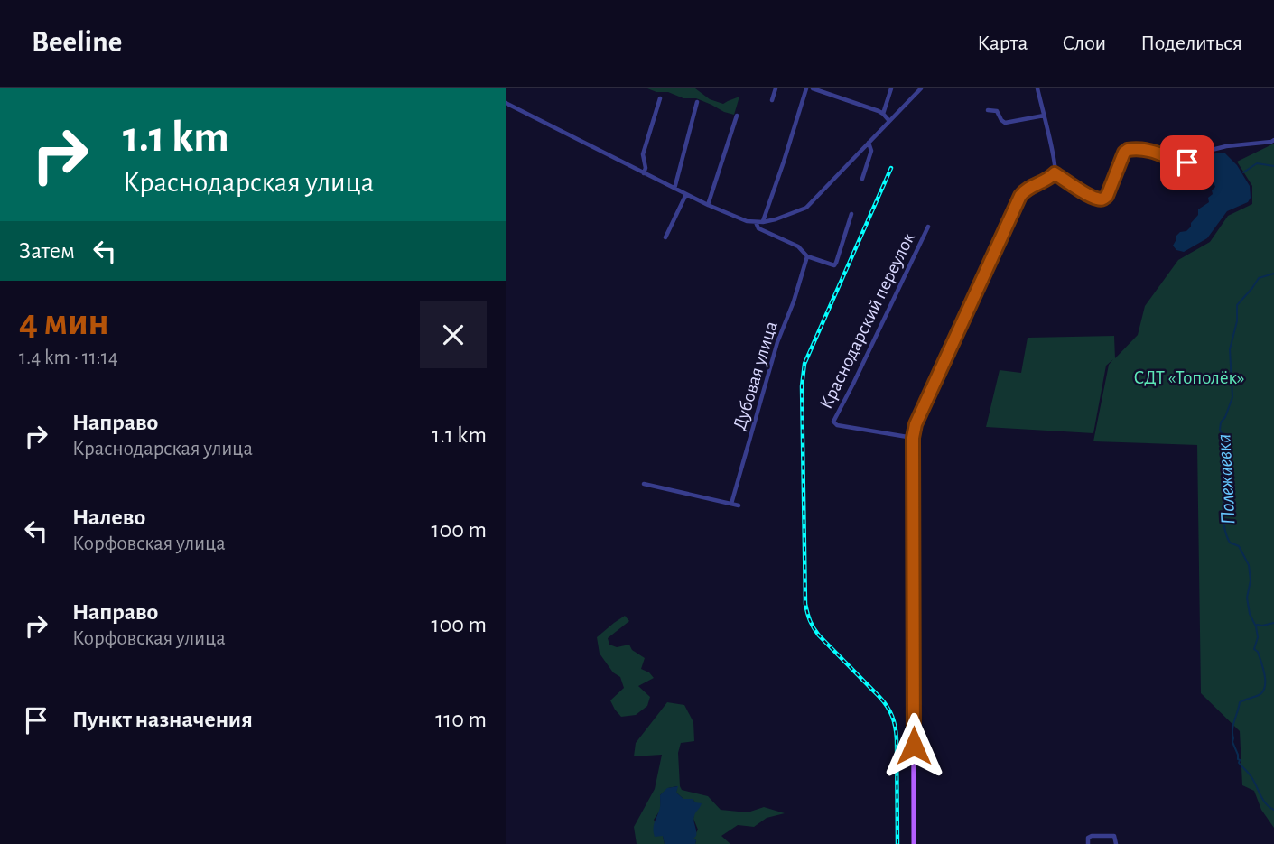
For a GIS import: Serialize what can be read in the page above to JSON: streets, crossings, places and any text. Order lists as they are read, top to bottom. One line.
{"streets":{"street":["Краснодарский переулок","Дубовая улица"]},"water":["Полежаевка"],"parks":["СДТ «Тополёк»"],"page":{"header":"Beeline","nav":["Карта","Слои","Поделиться"],"turn":["1.1 km","Краснодарская улица"],"then":"Затем","heading":["4 мин","1.4 km · 11:14"],"list":[{"name":"Направо","note":"Краснодарская улица","value":"1.1 km"},{"name":"Налево","note":"Корфовская улица","value":"100 m"},{"name":"Направо","note":"Корфовская улица","value":"100 m"},{"name":"Пункт назначения","value":"110 m"}]}}
